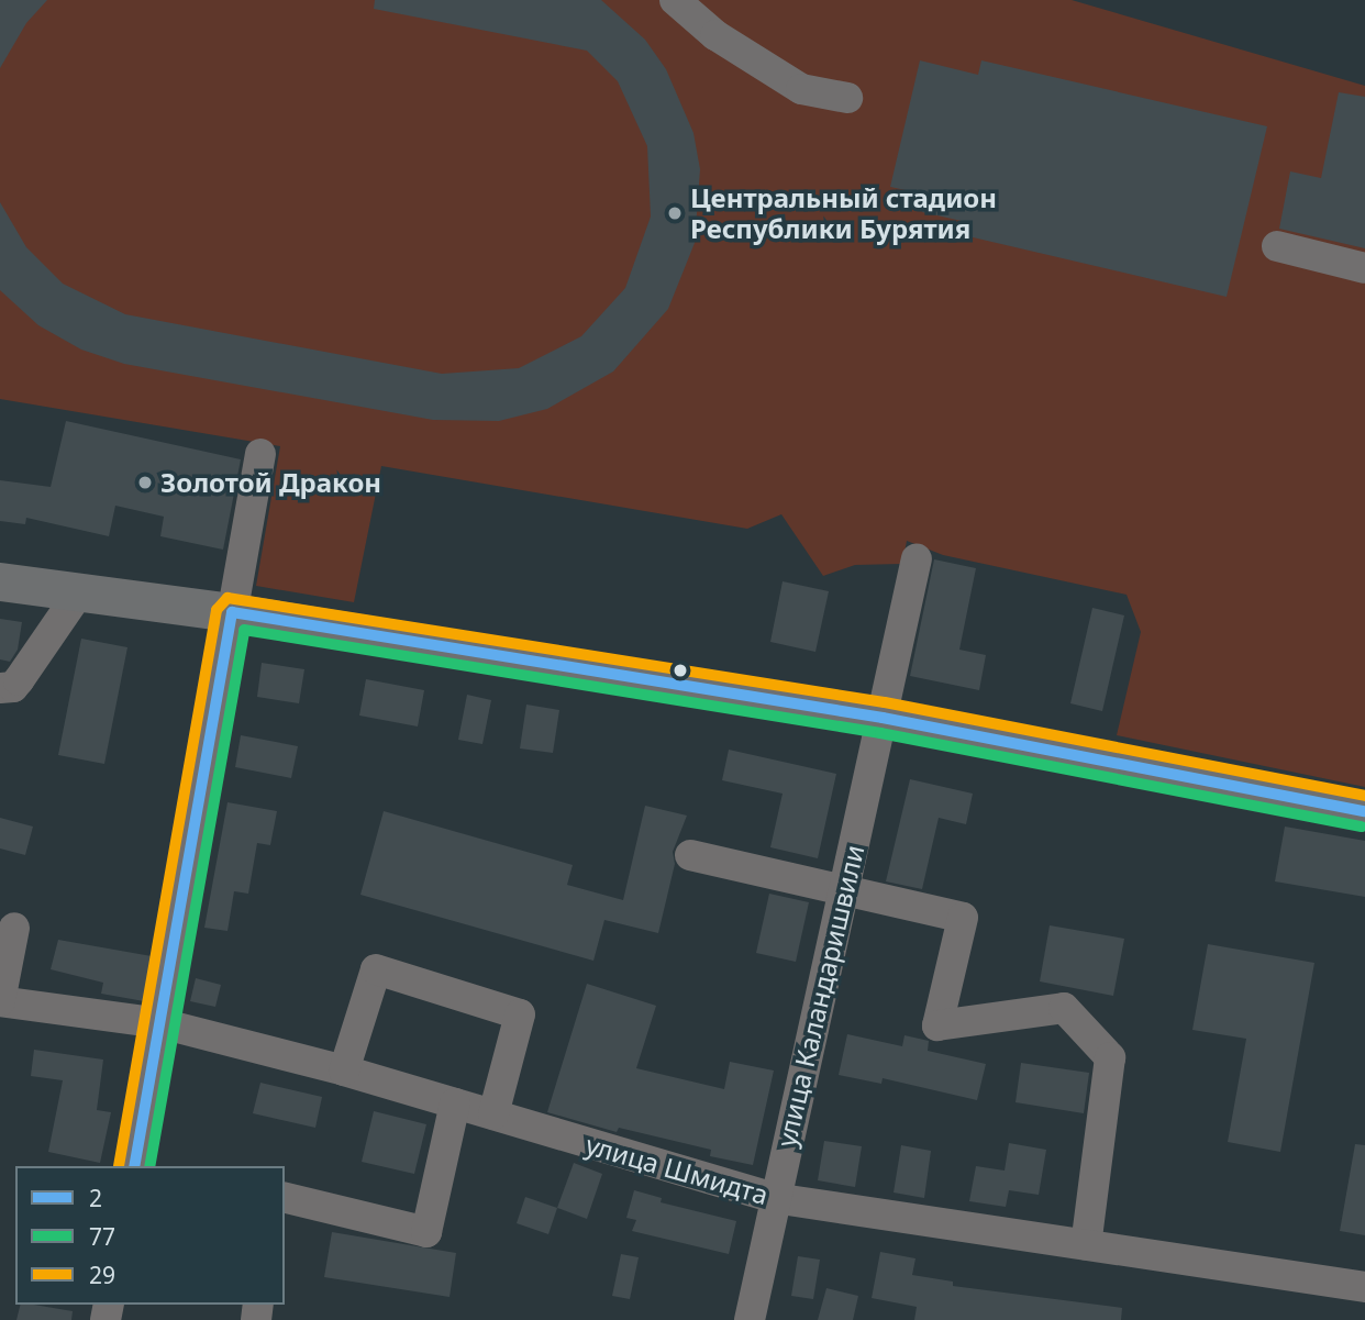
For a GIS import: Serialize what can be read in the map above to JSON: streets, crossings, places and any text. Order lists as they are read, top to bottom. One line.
{"streets":{"street":["улица Каландаришвили","улица Шмидта"]},"crossings":[["улица Каландаришвили","улица Шмидта"]],"places":["Центральный стадион Республики Бурятия","Золотой Дракон"],"lines":["transit line 29","transit line 2","transit line 77"],"legend":["2","77","29"]}
